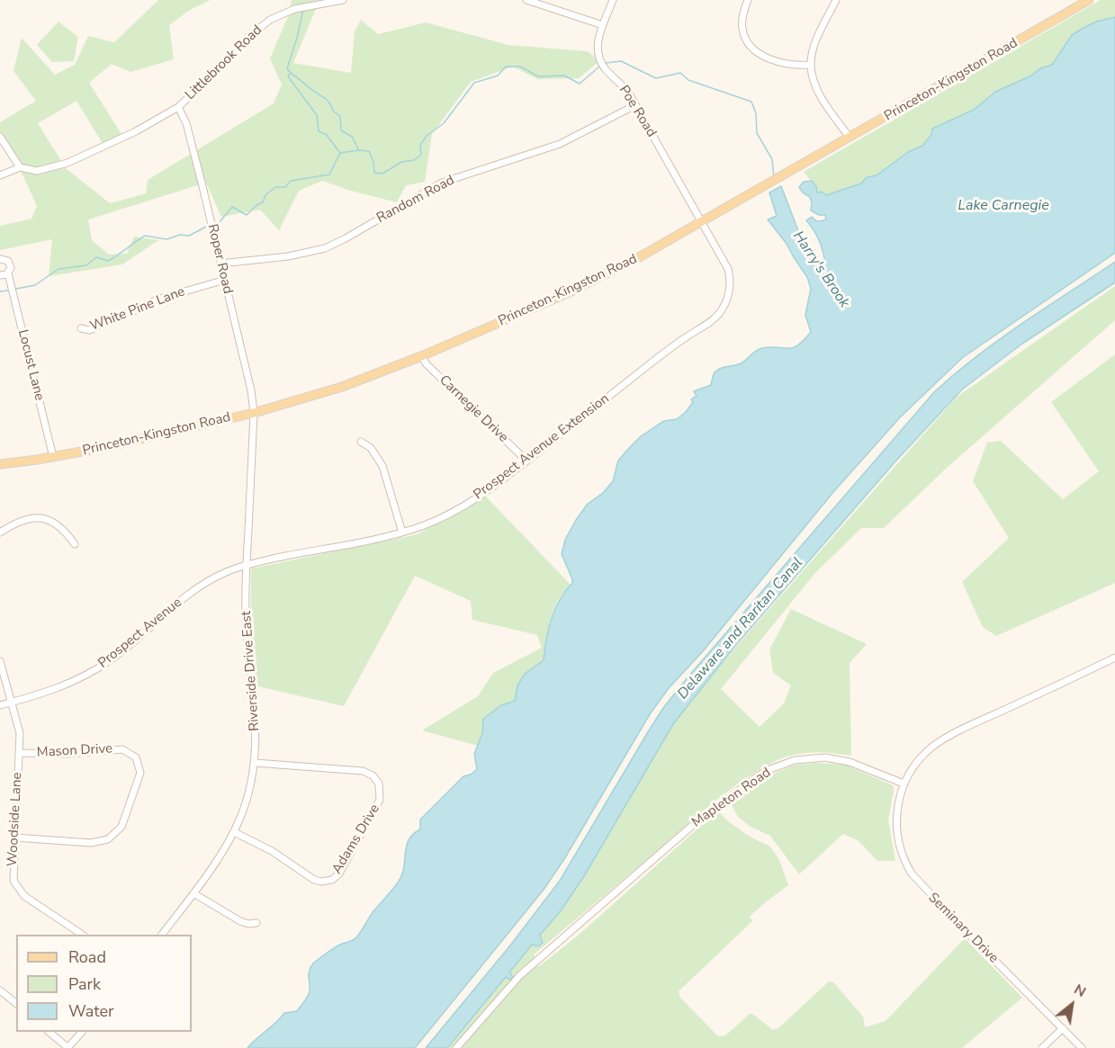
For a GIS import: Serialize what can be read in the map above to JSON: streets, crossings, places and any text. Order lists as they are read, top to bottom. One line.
{"streets":{"main road":["Princeton-Kingston Road"],"street":["Littlebrook Road","Poe Road","Random Road","Roper Road","White Pine Lane","Locust Lane","Carnegie Drive","Prospect Avenue Extension","Prospect Avenue","Riverside Drive East","Mason Drive","Mapleton Road","Woodside Lane","Adams Drive","Seminary Drive"]},"crossings":[["Littlebrook Road","Roper Road"],["Princeton-Kingston Road","Poe Road"],["Princeton-Kingston Road","Roper Road"],["Princeton-Kingston Road","Locust Lane"],["Princeton-Kingston Road","Carnegie Drive"],["Princeton-Kingston Road","Prospect Avenue Extension"],["Princeton-Kingston Road","Riverside Drive East"],["Poe Road","Random Road"],["Poe Road","Prospect Avenue Extension"],["Random Road","Roper Road"],["Roper Road","White Pine Lane"],["Roper Road","Riverside Drive East"],["Carnegie Drive","Prospect Avenue Extension"],["Prospect Avenue Extension","Prospect Avenue"],["Prospect Avenue Extension","Riverside Drive East"],["Prospect Avenue","Riverside Drive East"],["Prospect Avenue","Woodside Lane"],["Riverside Drive East","Adams Drive"],["Mason Drive","Woodside Lane"],["Mapleton Road","Seminary Drive"]],"water":["Lake Carnegie","Harry's Brook","Delaware and Raritan Canal"],"legend":["Road","Park","Water"],"north":"top right"}
